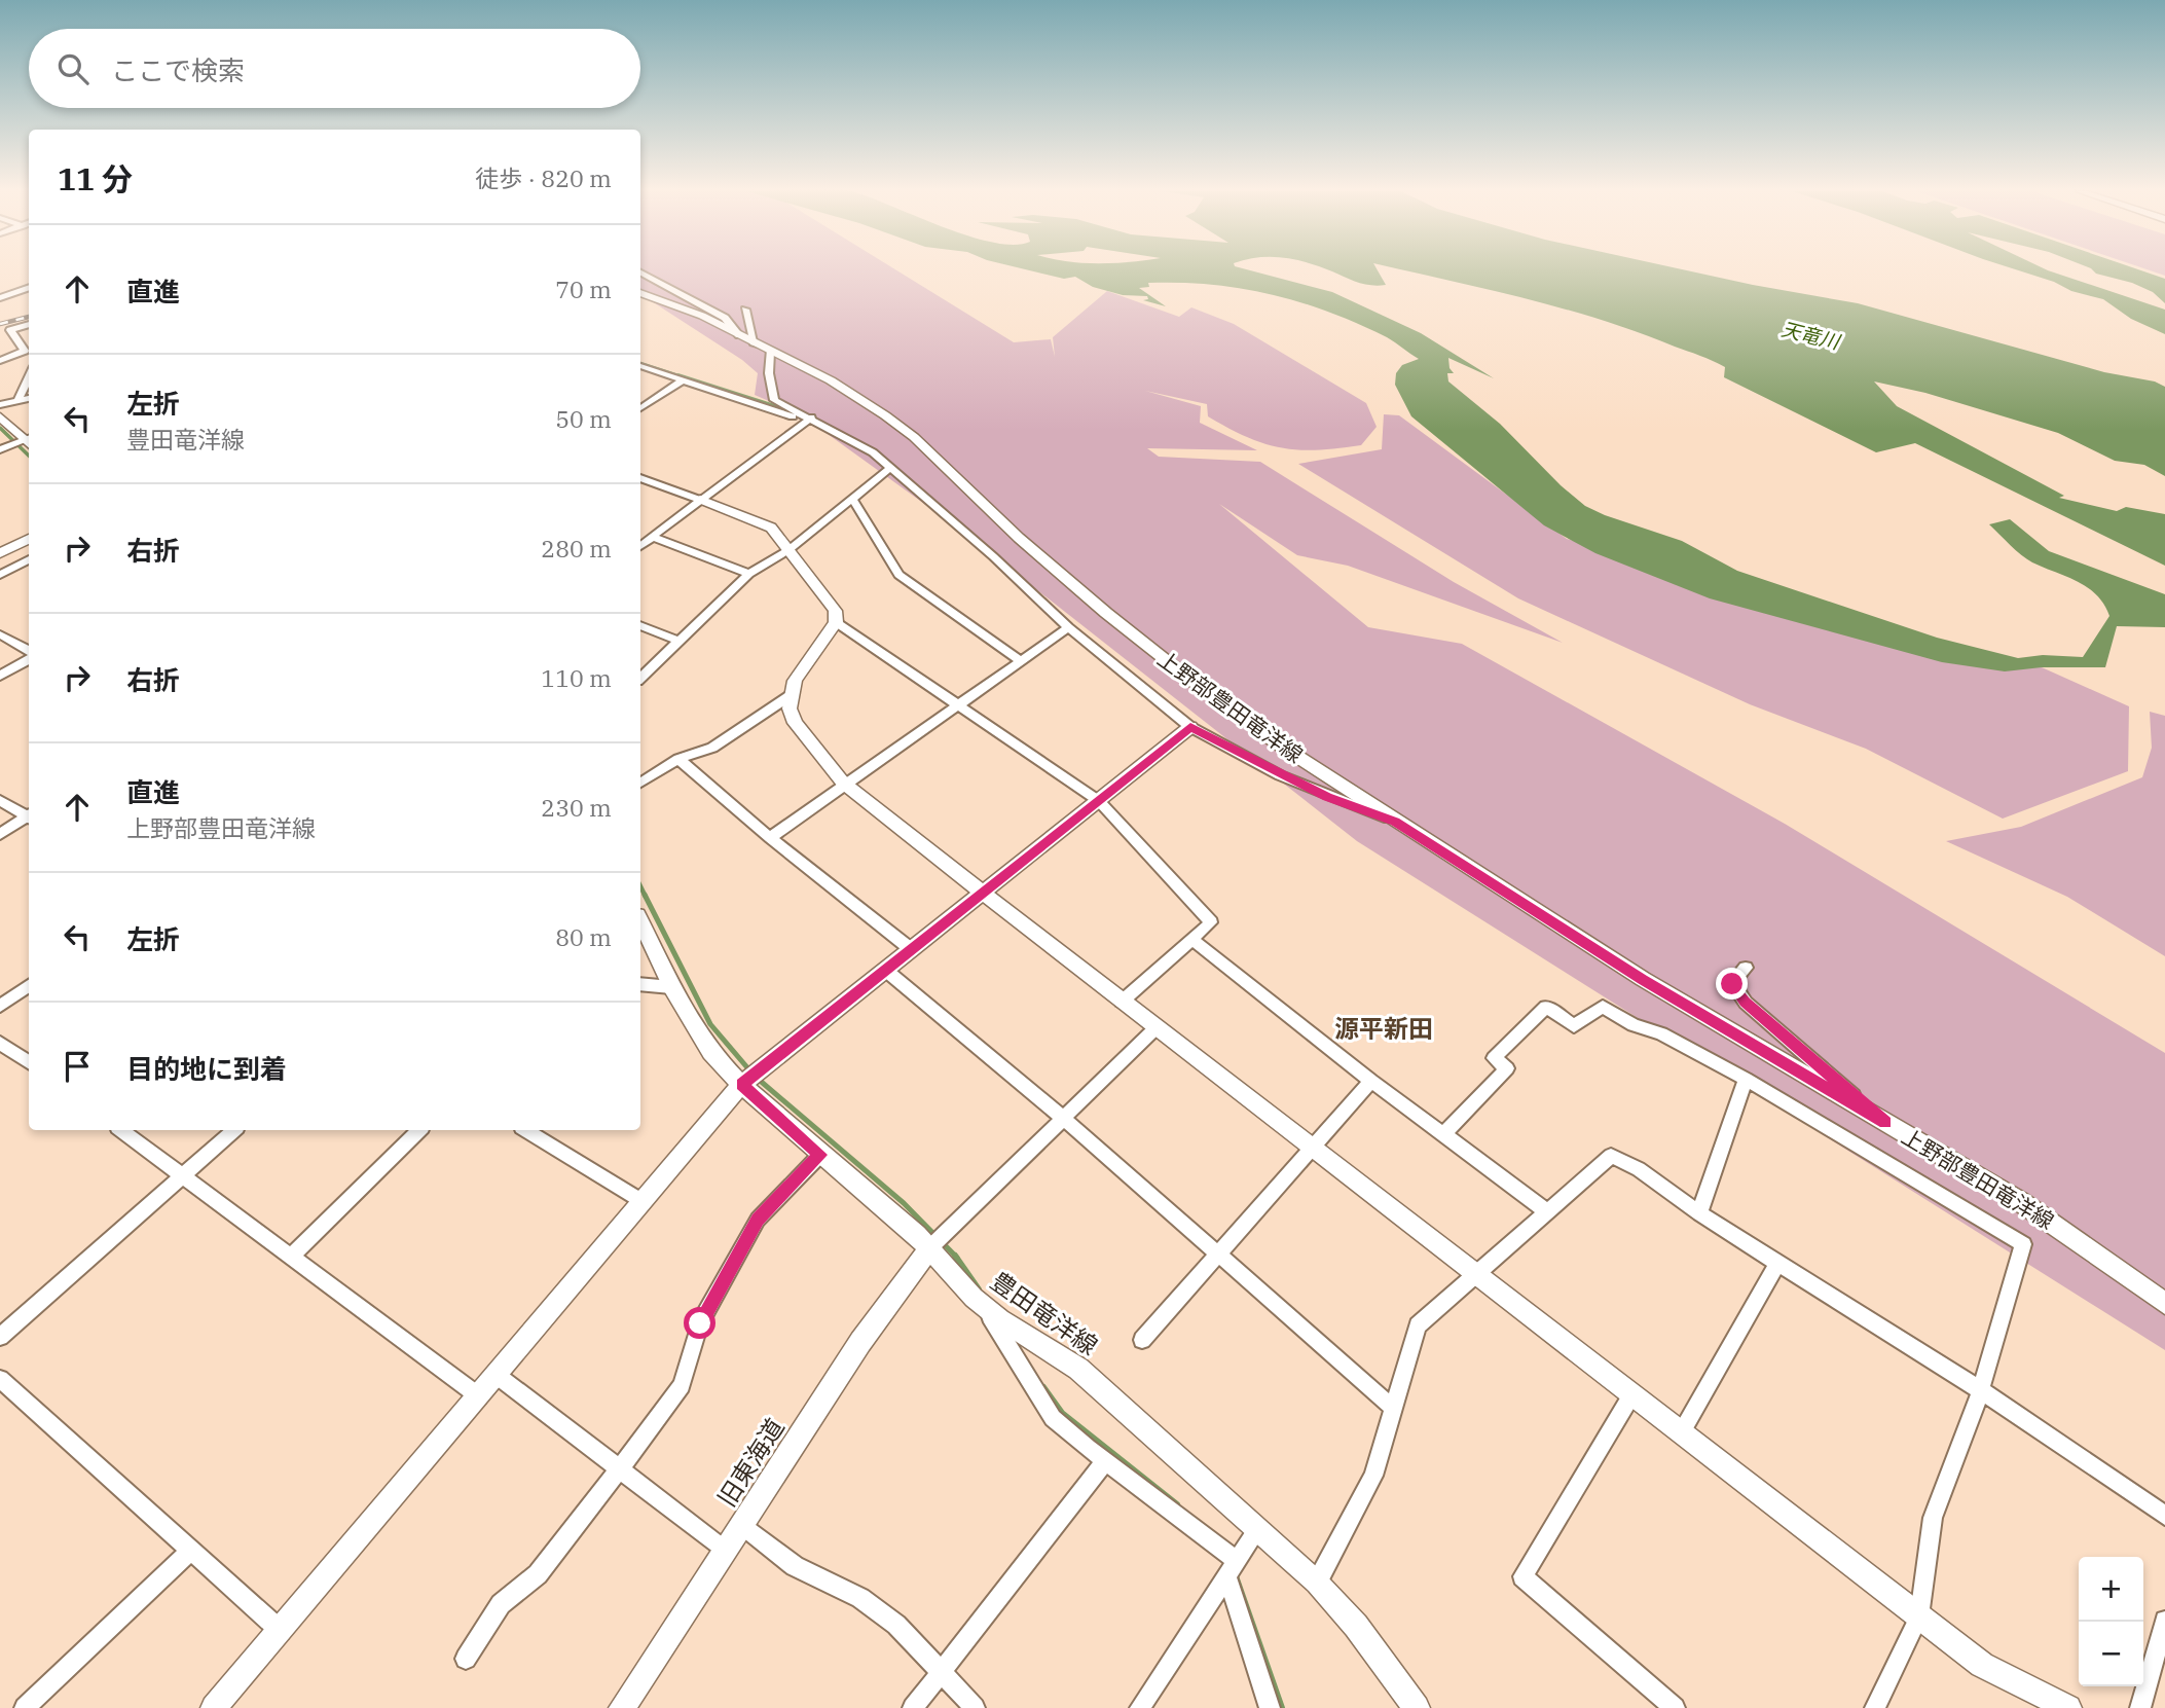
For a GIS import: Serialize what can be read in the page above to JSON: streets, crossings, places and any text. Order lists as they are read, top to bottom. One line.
{"streets":{"main road":["上野部豊田竜洋線","豊田竜洋線","旧東海道"]},"crossings":[["豊田竜洋線","旧東海道"]],"districts":["源平新田"],"water":["天竜川"],"page":{"search":"ここで検索","heading":["11 分","徒歩 · 820 m"],"list":[["直進","70 m"],["左折","豊田竜洋線","50 m"],["右折","280 m"],["右折","110 m"],["直進","上野部豊田竜洋線","230 m"],["左折","80 m"],"目的地に到着"],"map_buttons":["+","−"]}}
